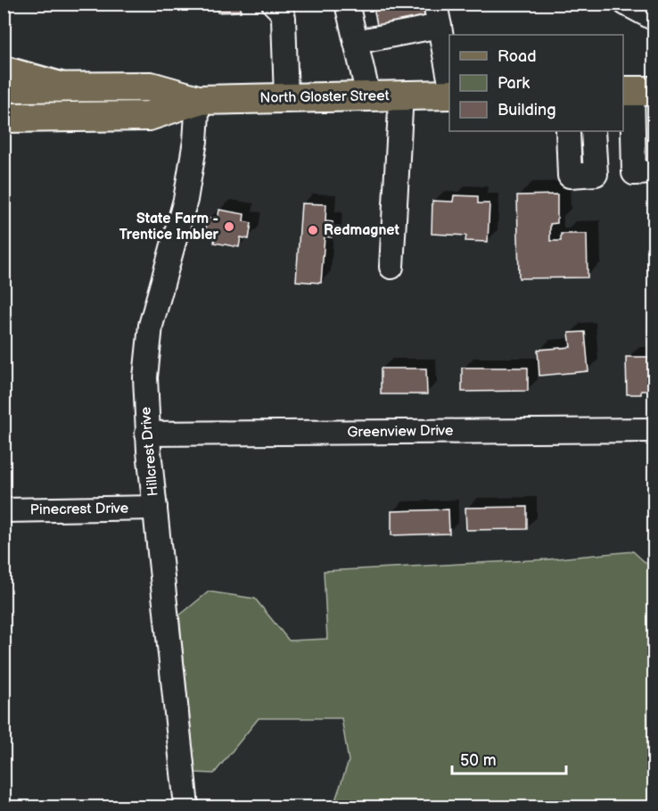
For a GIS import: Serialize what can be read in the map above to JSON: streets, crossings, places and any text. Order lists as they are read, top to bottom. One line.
{"streets":{"main road":["North Gloster Street"],"street":["Greenview Drive","Hillcrest Drive","Pinecrest Drive"]},"crossings":[["North Gloster Street","Hillcrest Drive"],["Greenview Drive","Hillcrest Drive"],["Hillcrest Drive","Pinecrest Drive"]],"places":["State Farm - Trentice Imbler","Redmagnet"],"legend":["Road","Park","Building"],"scale_bar":"50 m"}
